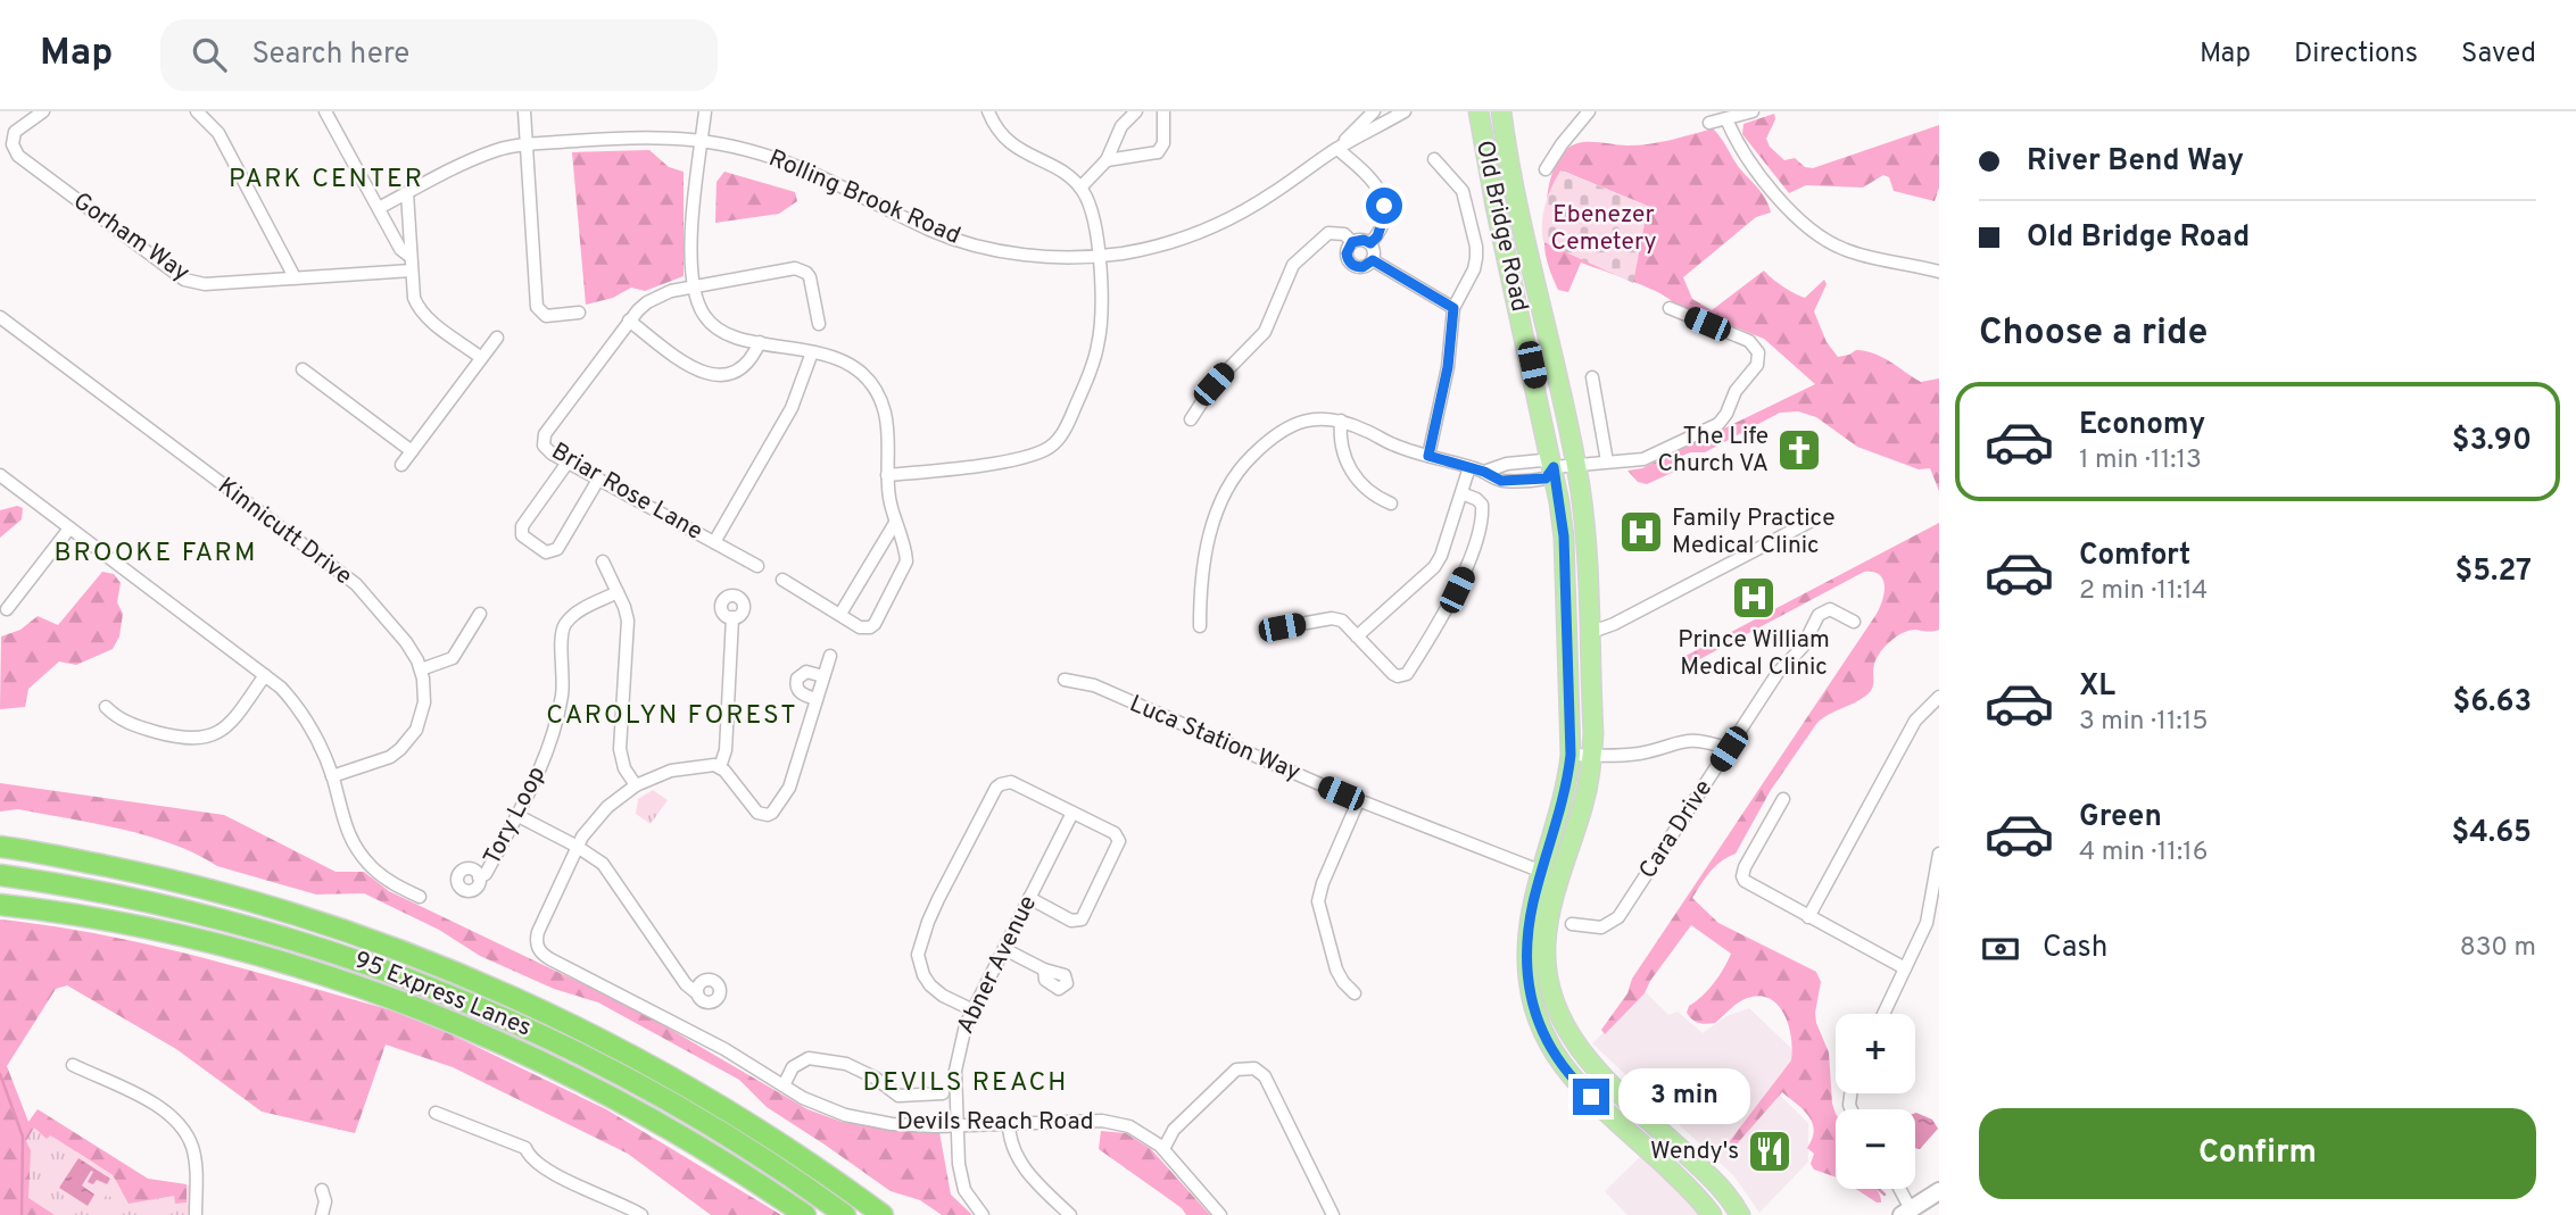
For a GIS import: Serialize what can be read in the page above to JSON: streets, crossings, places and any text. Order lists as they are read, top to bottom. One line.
{"streets":{"highway":["95 Express Lanes"],"main road":["Old Bridge Road"],"street":["Rolling Brook Road","Gorham Way","Briar Rose Lane","Kinnicutt Drive","Luca Station Way","Tory Loop","Cara Drive","Abner Avenue","Devils Reach Road"]},"crossings":[["Old Bridge Road","Luca Station Way"],["Abner Avenue","Devils Reach Road"]],"districts":["PARK CENTER","BROOKE FARM","CAROLYN FOREST","DEVILS REACH"],"parks":["Ebenezer Cemetery"],"places":{"church":["The Life Church VA"],"hospital":["Family Practice Medical Clinic","Prince William Medical Clinic"],"restaurant":["Wendy's"]},"page":{"header":"Map","search":"Search here","nav":["Map","Directions","Saved"],"banner":["River Bend Way","Old Bridge Road"],"heading":"Choose a ride","list":[{"name":"Economy","note":"1 min · 11:13","value":"$3.90"},{"name":"Comfort","note":"2 min · 11:14","value":"$5.27"},{"name":"XL","note":"3 min · 11:15","value":"$6.63"},{"name":"Green","note":"4 min · 11:16","value":"$4.65"}],"pay":["Cash","830 m"],"map_buttons":["+","−"],"bubble":"3 min","buttons":"Confirm"}}
